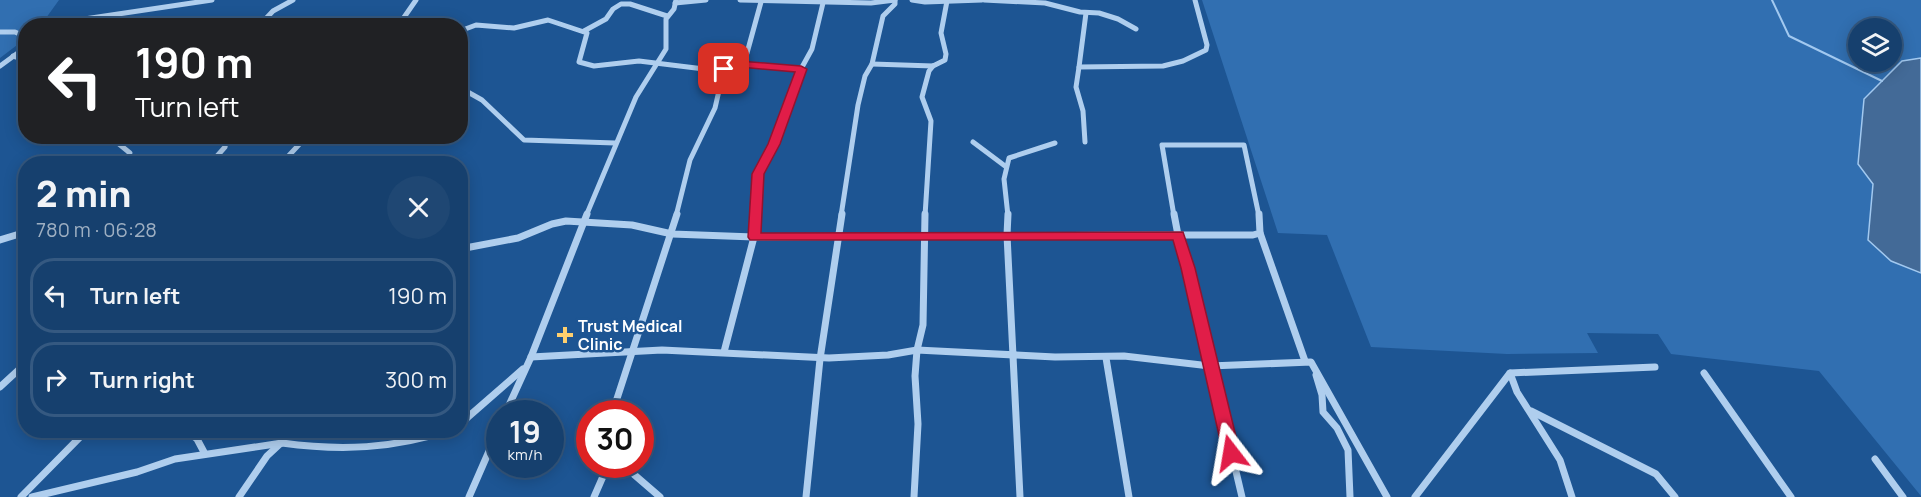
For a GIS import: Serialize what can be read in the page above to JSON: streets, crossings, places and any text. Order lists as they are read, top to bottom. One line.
{"places":{"health":["Trust Medical Clinic"]},"page":{"turn":["190 m","Turn left"],"heading":["2 min","780 m · 06:28"],"list":[{"name":"Turn left","value":"190 m"},{"name":"Turn right","value":"300 m"}],"speed":"19 km/h","limit":"30"}}
